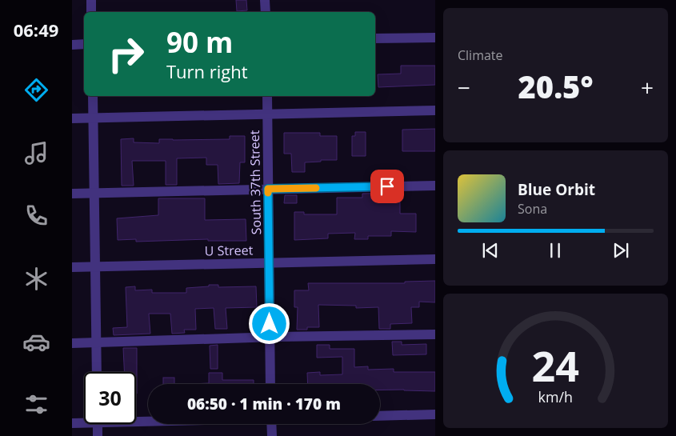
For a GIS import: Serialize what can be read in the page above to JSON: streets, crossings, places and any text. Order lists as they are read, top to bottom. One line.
{"streets":{"street":["South 37th Street","U Street"]},"crossings":[["South 37th Street","U Street"]],"page":{"tabs":"06:49","tile":"Climate","turn":["90 m","Turn right"],"heat":["−","20.5°","+"],"song":["Blue Orbit","Sona"],"limit":"30","trip":"06:50 · 1 min · 170 m","gauge":["24","km/h"]}}
